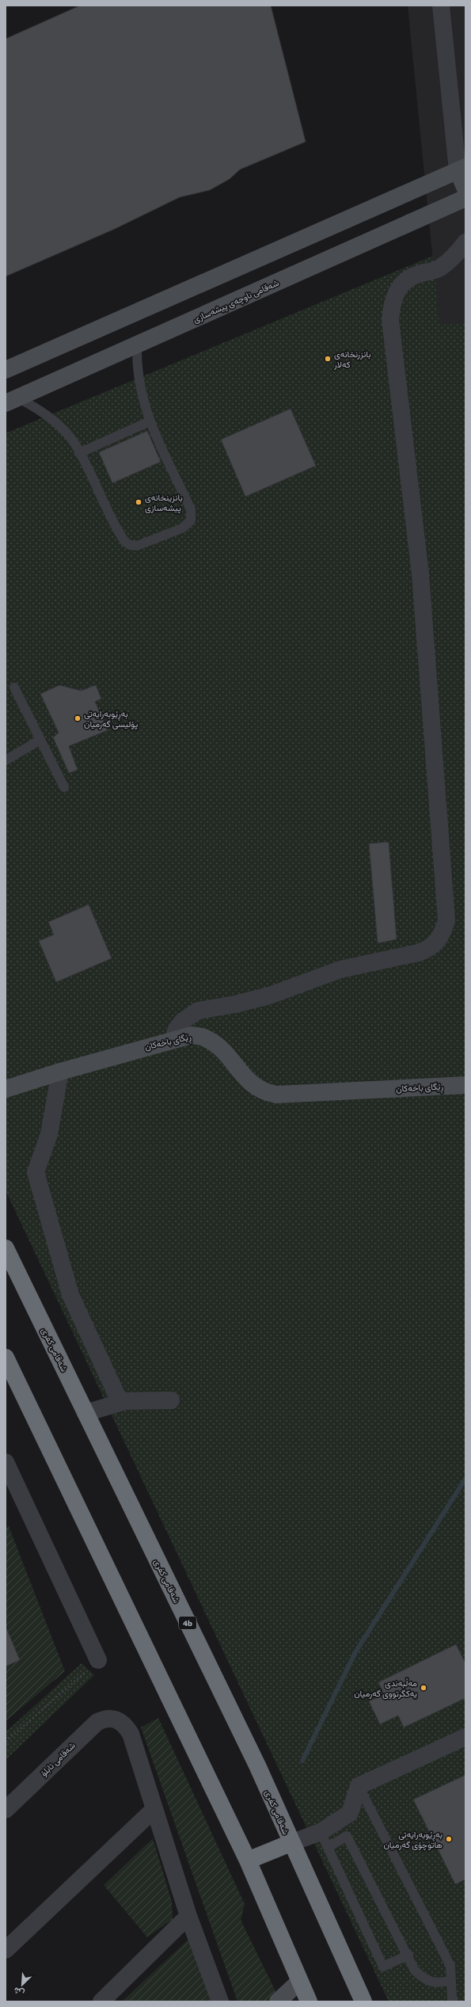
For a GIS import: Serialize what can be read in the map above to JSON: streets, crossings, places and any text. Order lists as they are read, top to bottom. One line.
{"streets":{"highway":["شەقامی کفری","4b"],"main road":["شەقامی ناوچەی پیشەسازی","ڕێگای باخەکان"],"street":["شەقامی تابلۆ"]},"places":["بانزرنخانەی کەلار","بانزینخانەی پیشەسازی","بەڕێوبەرایەتی پۆلیسی گەرمیان","مەڵبەندی یەکگرتووی گەرمیان","بەڕێوبەرایەتی هاتوچۆی گەرمیان"],"north":"bottom left"}
